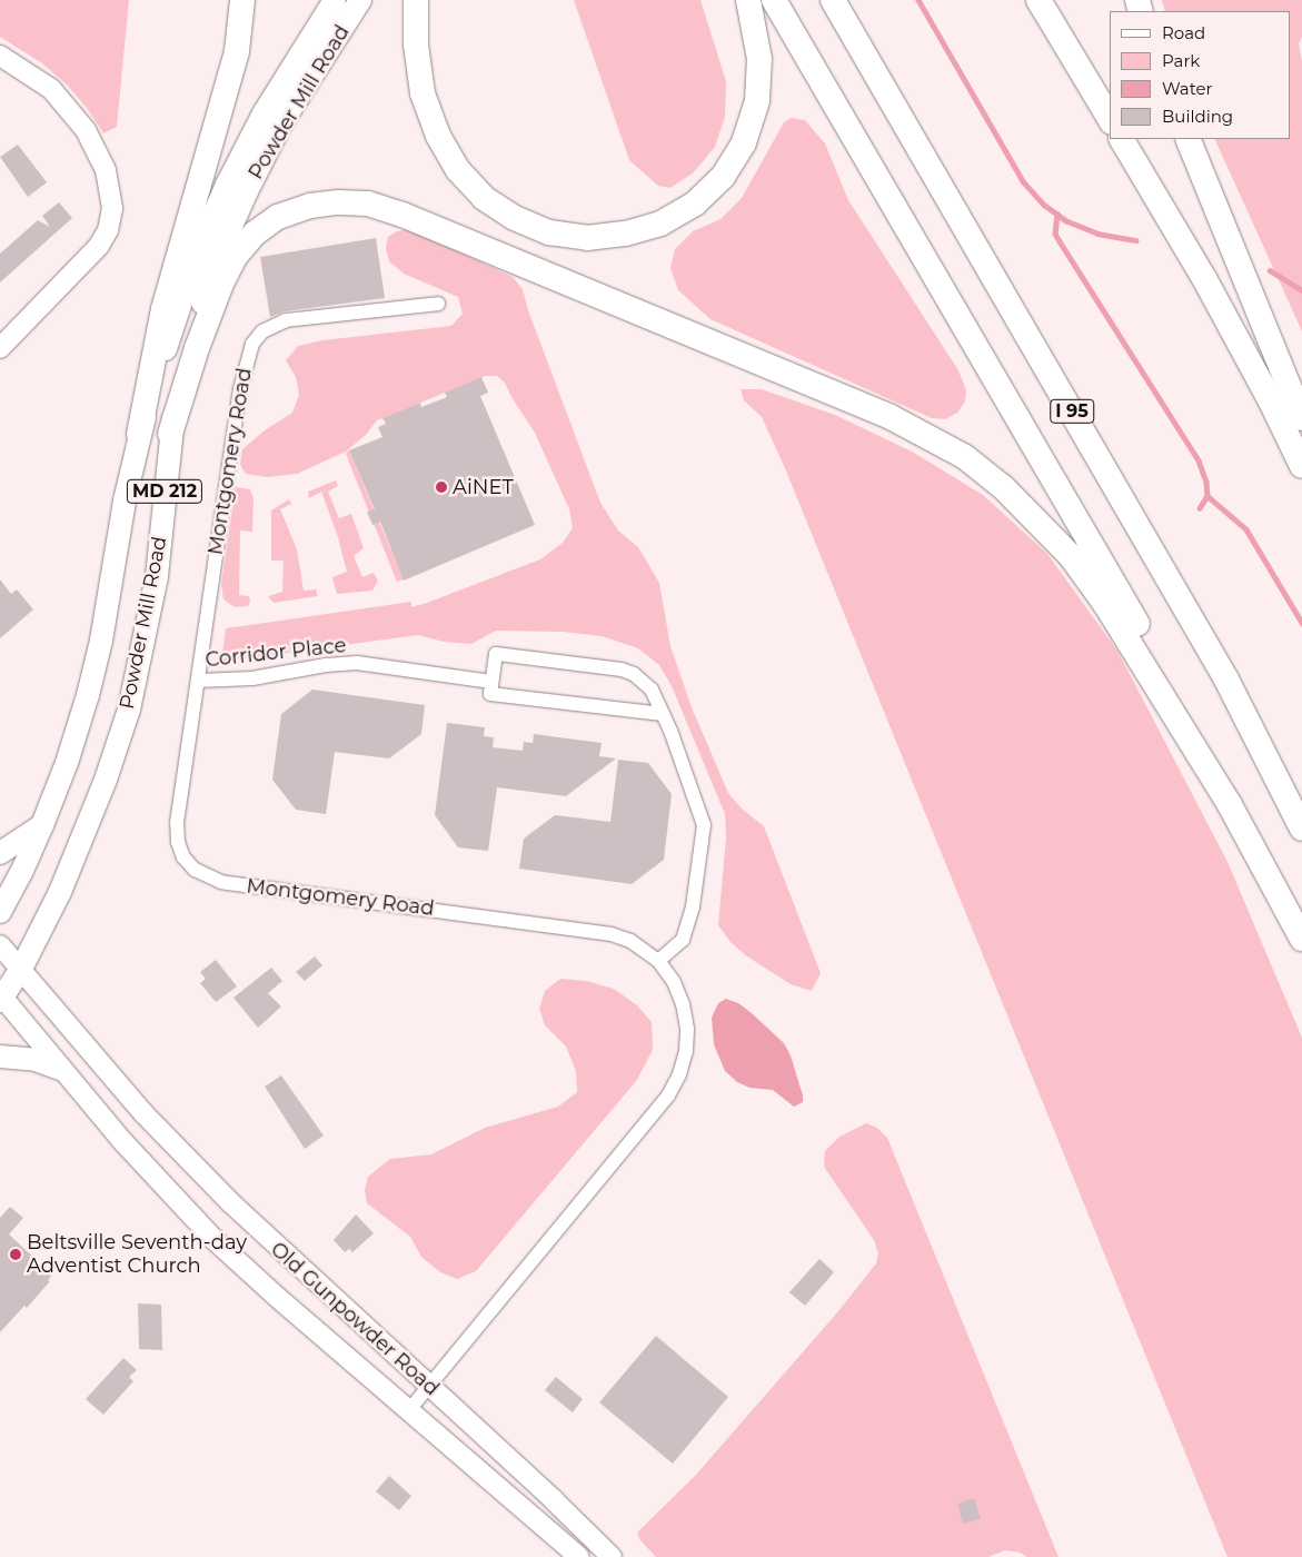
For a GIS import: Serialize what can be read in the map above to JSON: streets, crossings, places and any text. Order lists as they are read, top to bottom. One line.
{"streets":{"highway":["I 95"],"main road":["Powder Mill Road","MD 212","Old Gunpowder Road"],"street":["Montgomery Road","Corridor Place"]},"crossings":[["Powder Mill Road","Old Gunpowder Road"],["Montgomery Road","Corridor Place"],["Montgomery Road","Old Gunpowder Road"]],"places":["AiNET","Beltsville Seventh-day Adventist Church"],"legend":["Road","Park","Water","Building"]}
